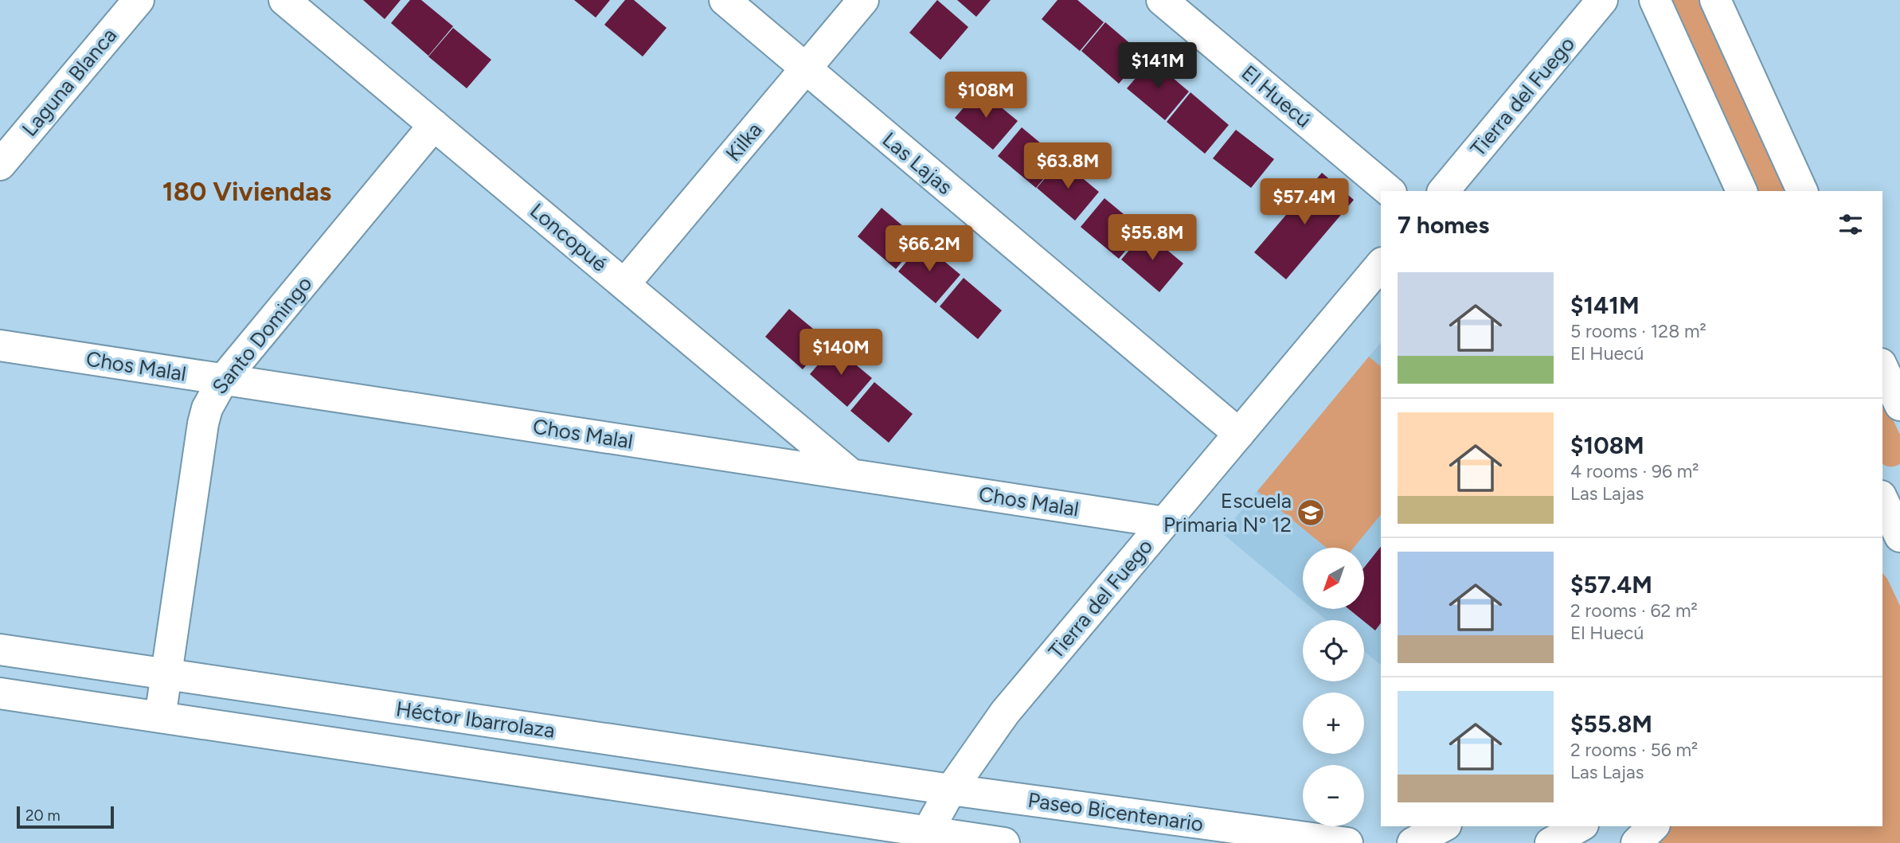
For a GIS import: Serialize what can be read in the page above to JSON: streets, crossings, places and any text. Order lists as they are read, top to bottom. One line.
{"streets":{"street":["Laguna Blanca","El Huecú","Tierra del Fuego","Kilka","Las Lajas","Loncopué","Santo Domingo","Chos Malal","Héctor Ibarrolaza","Paseo Bicentenario"]},"crossings":[["Tierra del Fuego","Las Lajas"],["Tierra del Fuego","Chos Malal"],["Tierra del Fuego","Héctor Ibarrolaza"],["Tierra del Fuego","Paseo Bicentenario"],["Kilka","Las Lajas"],["Kilka","Loncopué"],["Loncopué","Santo Domingo"],["Loncopué","Chos Malal"],["Santo Domingo","Chos Malal"],["Santo Domingo","Héctor Ibarrolaza"],["Héctor Ibarrolaza","Paseo Bicentenario"]],"districts":["180 Viviendas"],"places":{"school or university":["Escuela Primaria N° 12"]},"scale_bar":"20 m","north":"bottom left","page":{"price":["$141M","$108M","$63.8M","$57.4M","$55.8M","$66.2M","$140M"],"heading":"7 homes","list":[{"name":"$141M","note":"5 rooms · 128 m² · El Huecú"},{"name":"$108M","note":"4 rooms · 96 m² · Las Lajas"},{"name":"$57.4M","note":"2 rooms · 62 m² · El Huecú"},{"name":"$55.8M","note":"2 rooms · 56 m² · Las Lajas"}],"map_buttons":["+","−"],"scale":"20 m"}}
